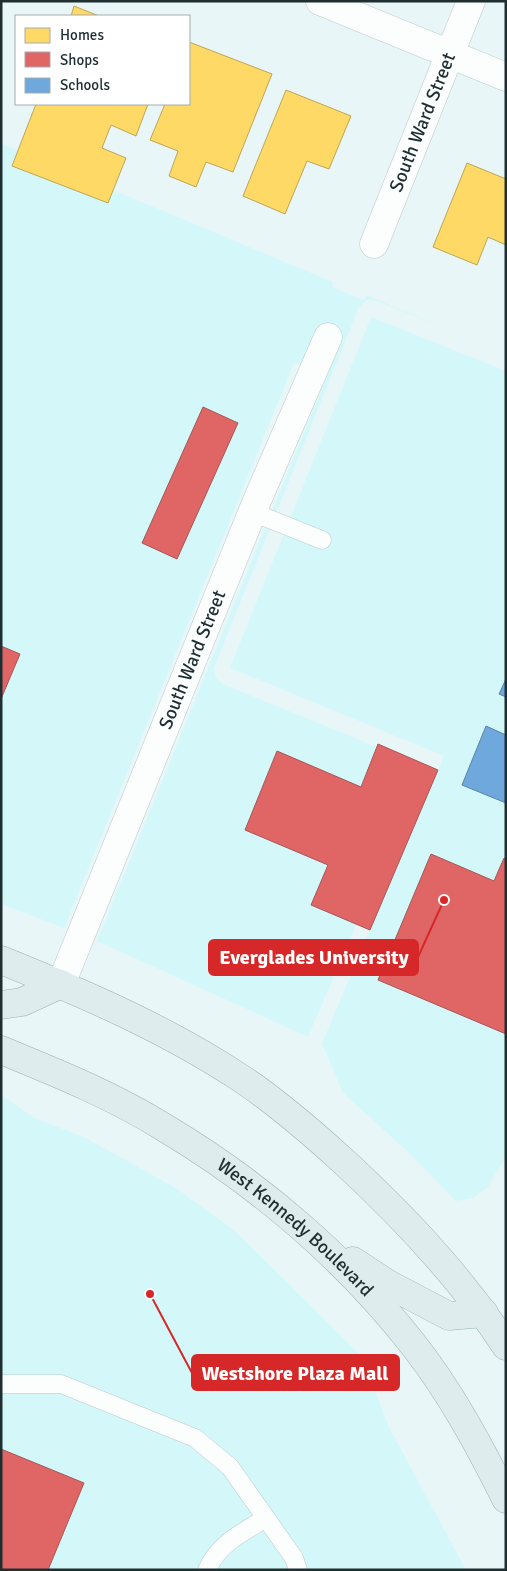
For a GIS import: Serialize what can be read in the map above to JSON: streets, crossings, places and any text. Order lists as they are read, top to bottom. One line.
{"streets":{"main road":["West Kennedy Boulevard"],"street":["South Ward Street"]},"places":["Everglades University","Westshore Plaza Mall"],"legend":["Homes","Shops","Schools"]}
